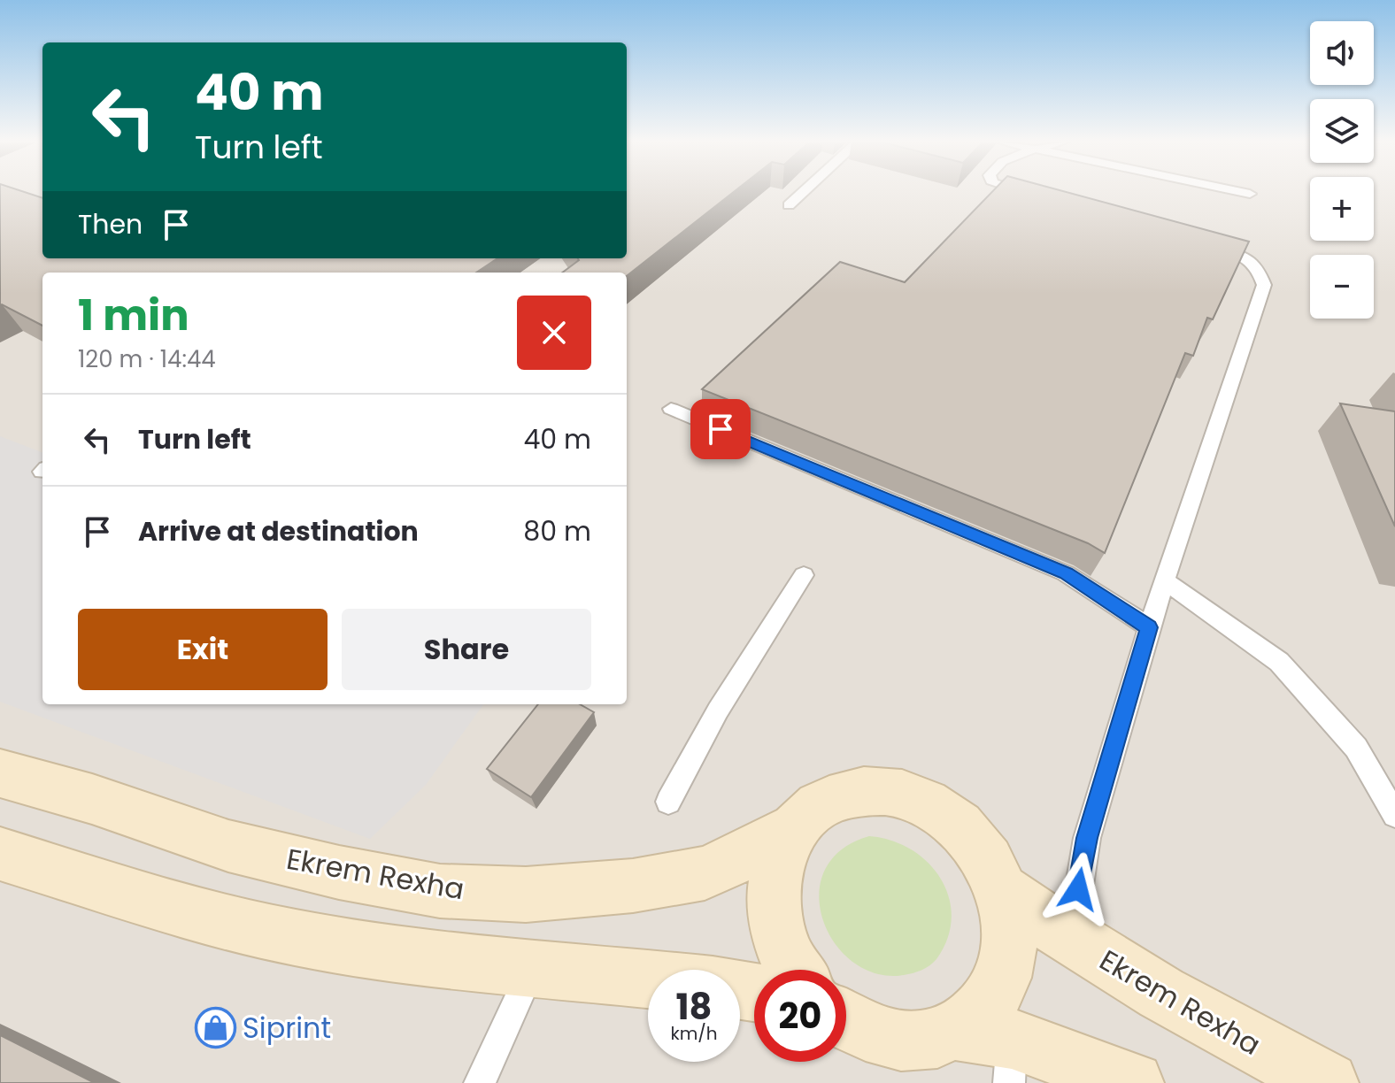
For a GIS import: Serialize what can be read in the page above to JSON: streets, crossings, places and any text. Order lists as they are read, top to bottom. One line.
{"streets":{"street":["Ekrem Rexha"]},"places":{"shop":["Siprint"]},"page":{"map_buttons":["+","−"],"turn":["40 m","Turn left"],"then":"Then","heading":["1 min","120 m · 14:44"],"list":[{"name":"Turn left","value":"40 m"},{"name":"Arrive at destination","value":"80 m"}],"buttons":["Exit","Share"],"speed":"18 km/h","limit":"20"}}
